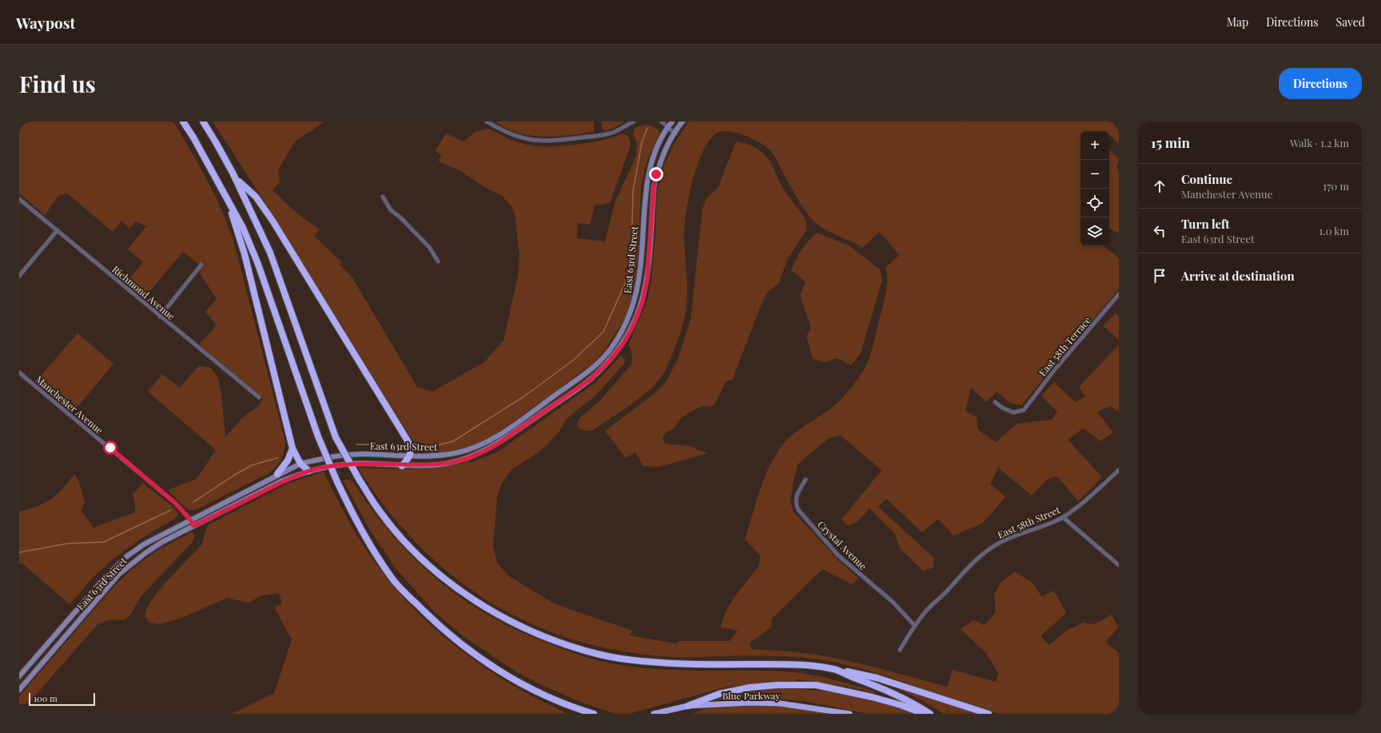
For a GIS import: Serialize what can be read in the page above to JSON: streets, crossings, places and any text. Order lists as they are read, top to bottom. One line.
{"streets":{"highway":["Blue Parkway"],"main road":["East 63rd Street"],"street":["Richmond Avenue","East 58th Terrace","Manchester Avenue","East 58th Street","Crystal Avenue"]},"crossings":[["East 63rd Street","Manchester Avenue"],["East 58th Street","Crystal Avenue"]],"scale_bar":"100 m","page":{"header":"Waypost","nav":["Map","Directions","Saved"],"buttons":"Directions","title":"Find us","heading":["15 min","Walk · 1.2 km"],"map_buttons":["+","−"],"list":[["Continue","Manchester Avenue","170 m"],["Turn left","East 63rd Street","1.0 km"],"Arrive at destination"],"scale":"100 m"}}
